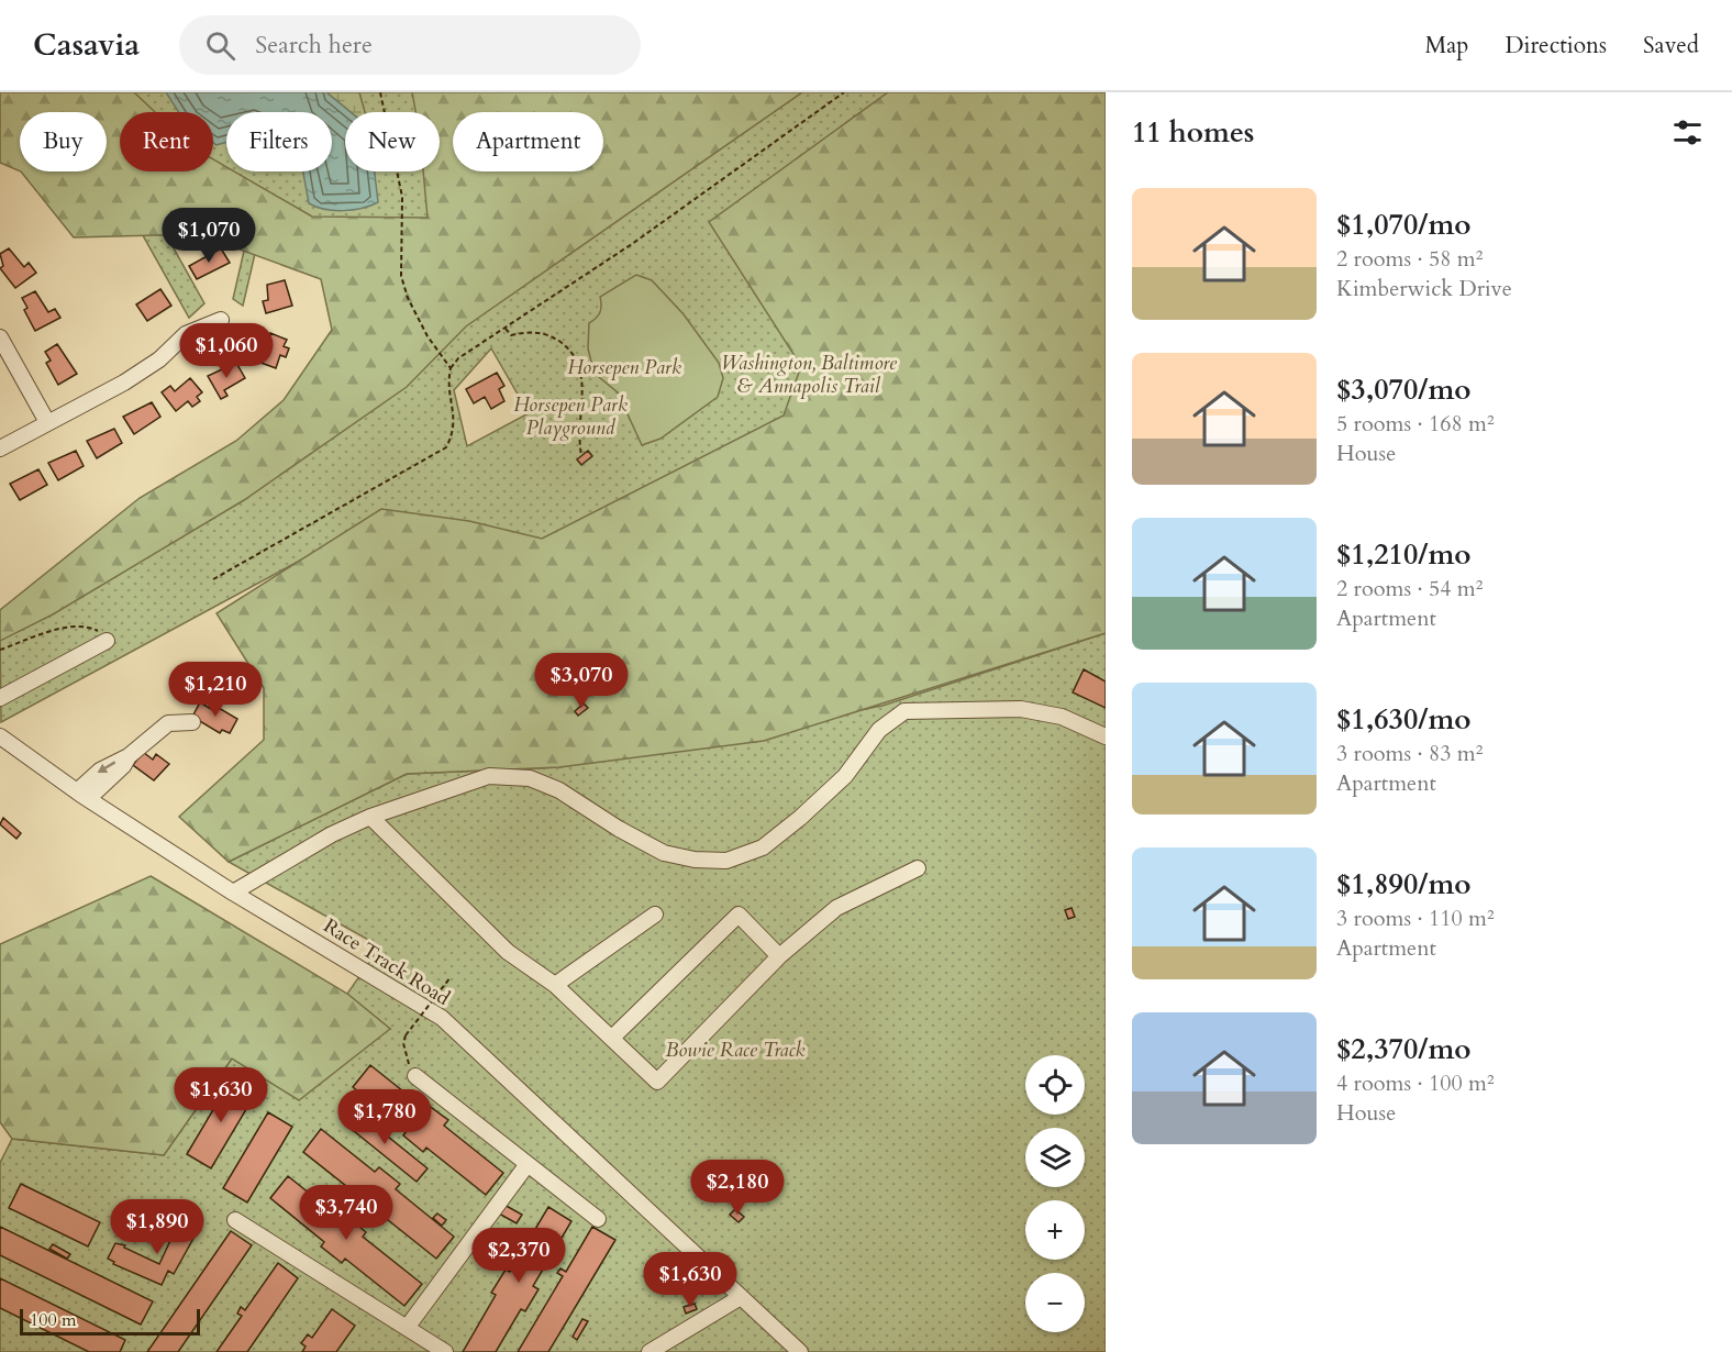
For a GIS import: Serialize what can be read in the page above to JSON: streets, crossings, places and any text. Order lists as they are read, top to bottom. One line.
{"streets":{"street":["Race Track Road"]},"parks":["Washington, Baltimore & Annapolis Trail","Horsepen Park","Horsepen Park Playground","Bowie Race Track"],"scale_bar":"100 m","page":{"header":"Casavia","search":"Search here","nav":["Map","Directions","Saved"],"heading":"11 homes","chip":["Buy","Rent","Filters","New","Apartment"],"list":[{"name":"$1,070/mo","note":"2 rooms · 58 m² · Kimberwick Drive"},{"name":"$3,070/mo","note":"5 rooms · 168 m² · House"},{"name":"$1,210/mo","note":"2 rooms · 54 m² · Apartment"},{"name":"$1,630/mo","note":"3 rooms · 83 m² · Apartment"},{"name":"$1,890/mo","note":"3 rooms · 110 m² · Apartment"},{"name":"$2,370/mo","note":"4 rooms · 100 m² · House"}],"price":["$1,070","$1,060","$3,070","$1,210","$1,630","$1,780","$2,180","$3,740","$1,890","$2,370","$1,630"],"map_buttons":["+","−"],"scale":"100 m"}}
